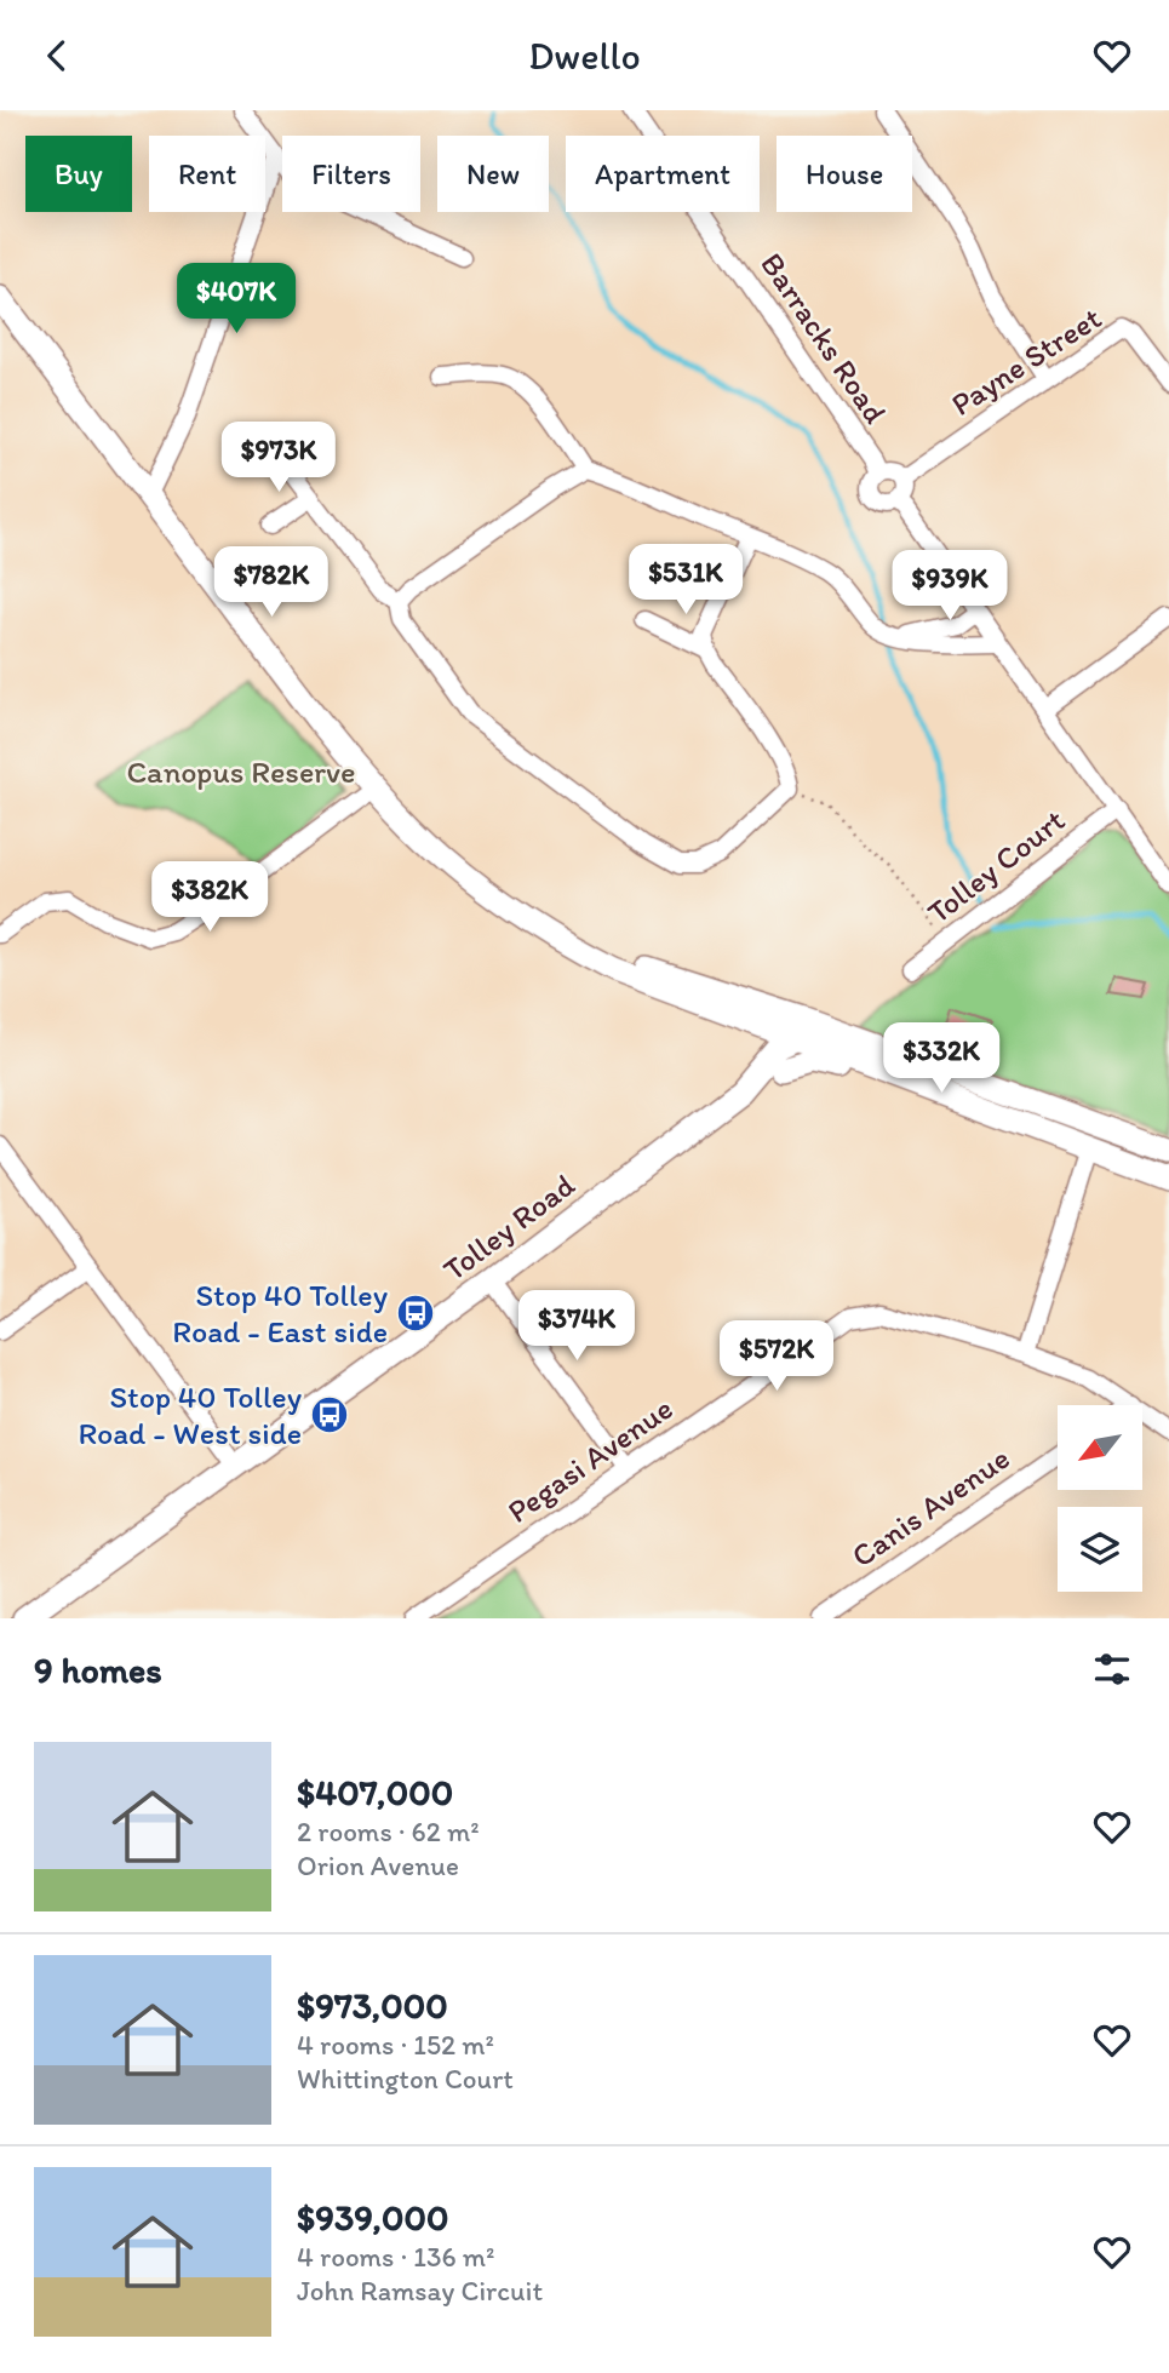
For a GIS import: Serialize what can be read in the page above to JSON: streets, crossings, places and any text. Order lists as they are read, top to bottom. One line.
{"streets":{"main road":["Tolley Road"],"street":["Barracks Road","Payne Street","Tolley Court","Pegasi Avenue","Canis Avenue"]},"crossings":[["Barracks Road","Payne Street"]],"parks":["Canopus Reserve"],"places":{"bus stop":["Stop 40 Tolley Road - East side","Stop 40 Tolley Road - West side"]},"north":"bottom left","page":{"header":"Dwello","chip":["Buy","Rent","Filters","New","Apartment","House"],"price":["$407K","$973K","$531K","$782K","$939K","$382K","$332K","$374K","$572K"],"heading":"9 homes","list":[{"name":"$407,000","note":"2 rooms · 62 m² · Orion Avenue"},{"name":"$973,000","note":"4 rooms · 152 m² · Whittington Court"},{"name":"$939,000","note":"4 rooms · 136 m² · John Ramsay Circuit"}]}}
